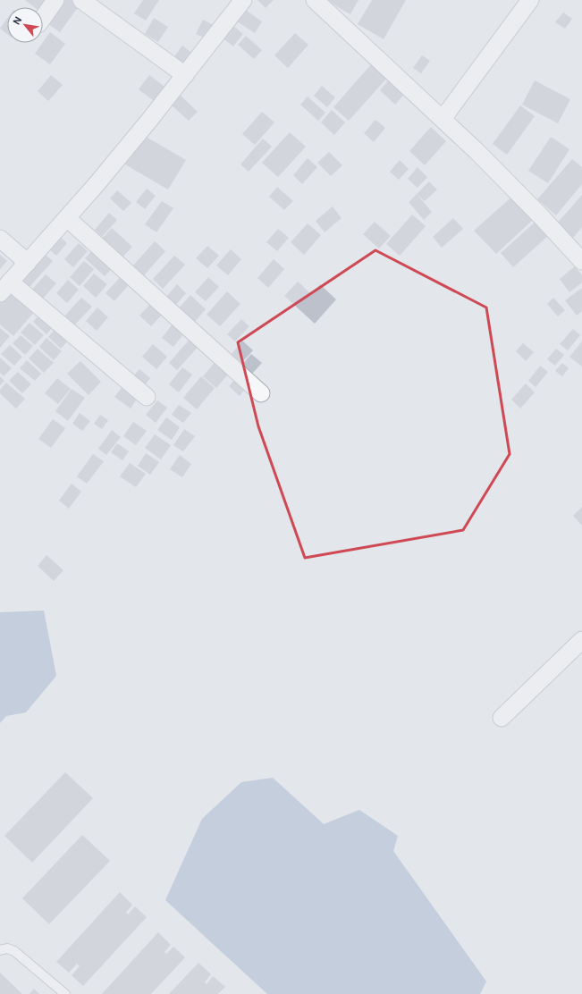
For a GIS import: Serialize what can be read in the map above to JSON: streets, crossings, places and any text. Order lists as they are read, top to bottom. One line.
{"north":"top left"}
